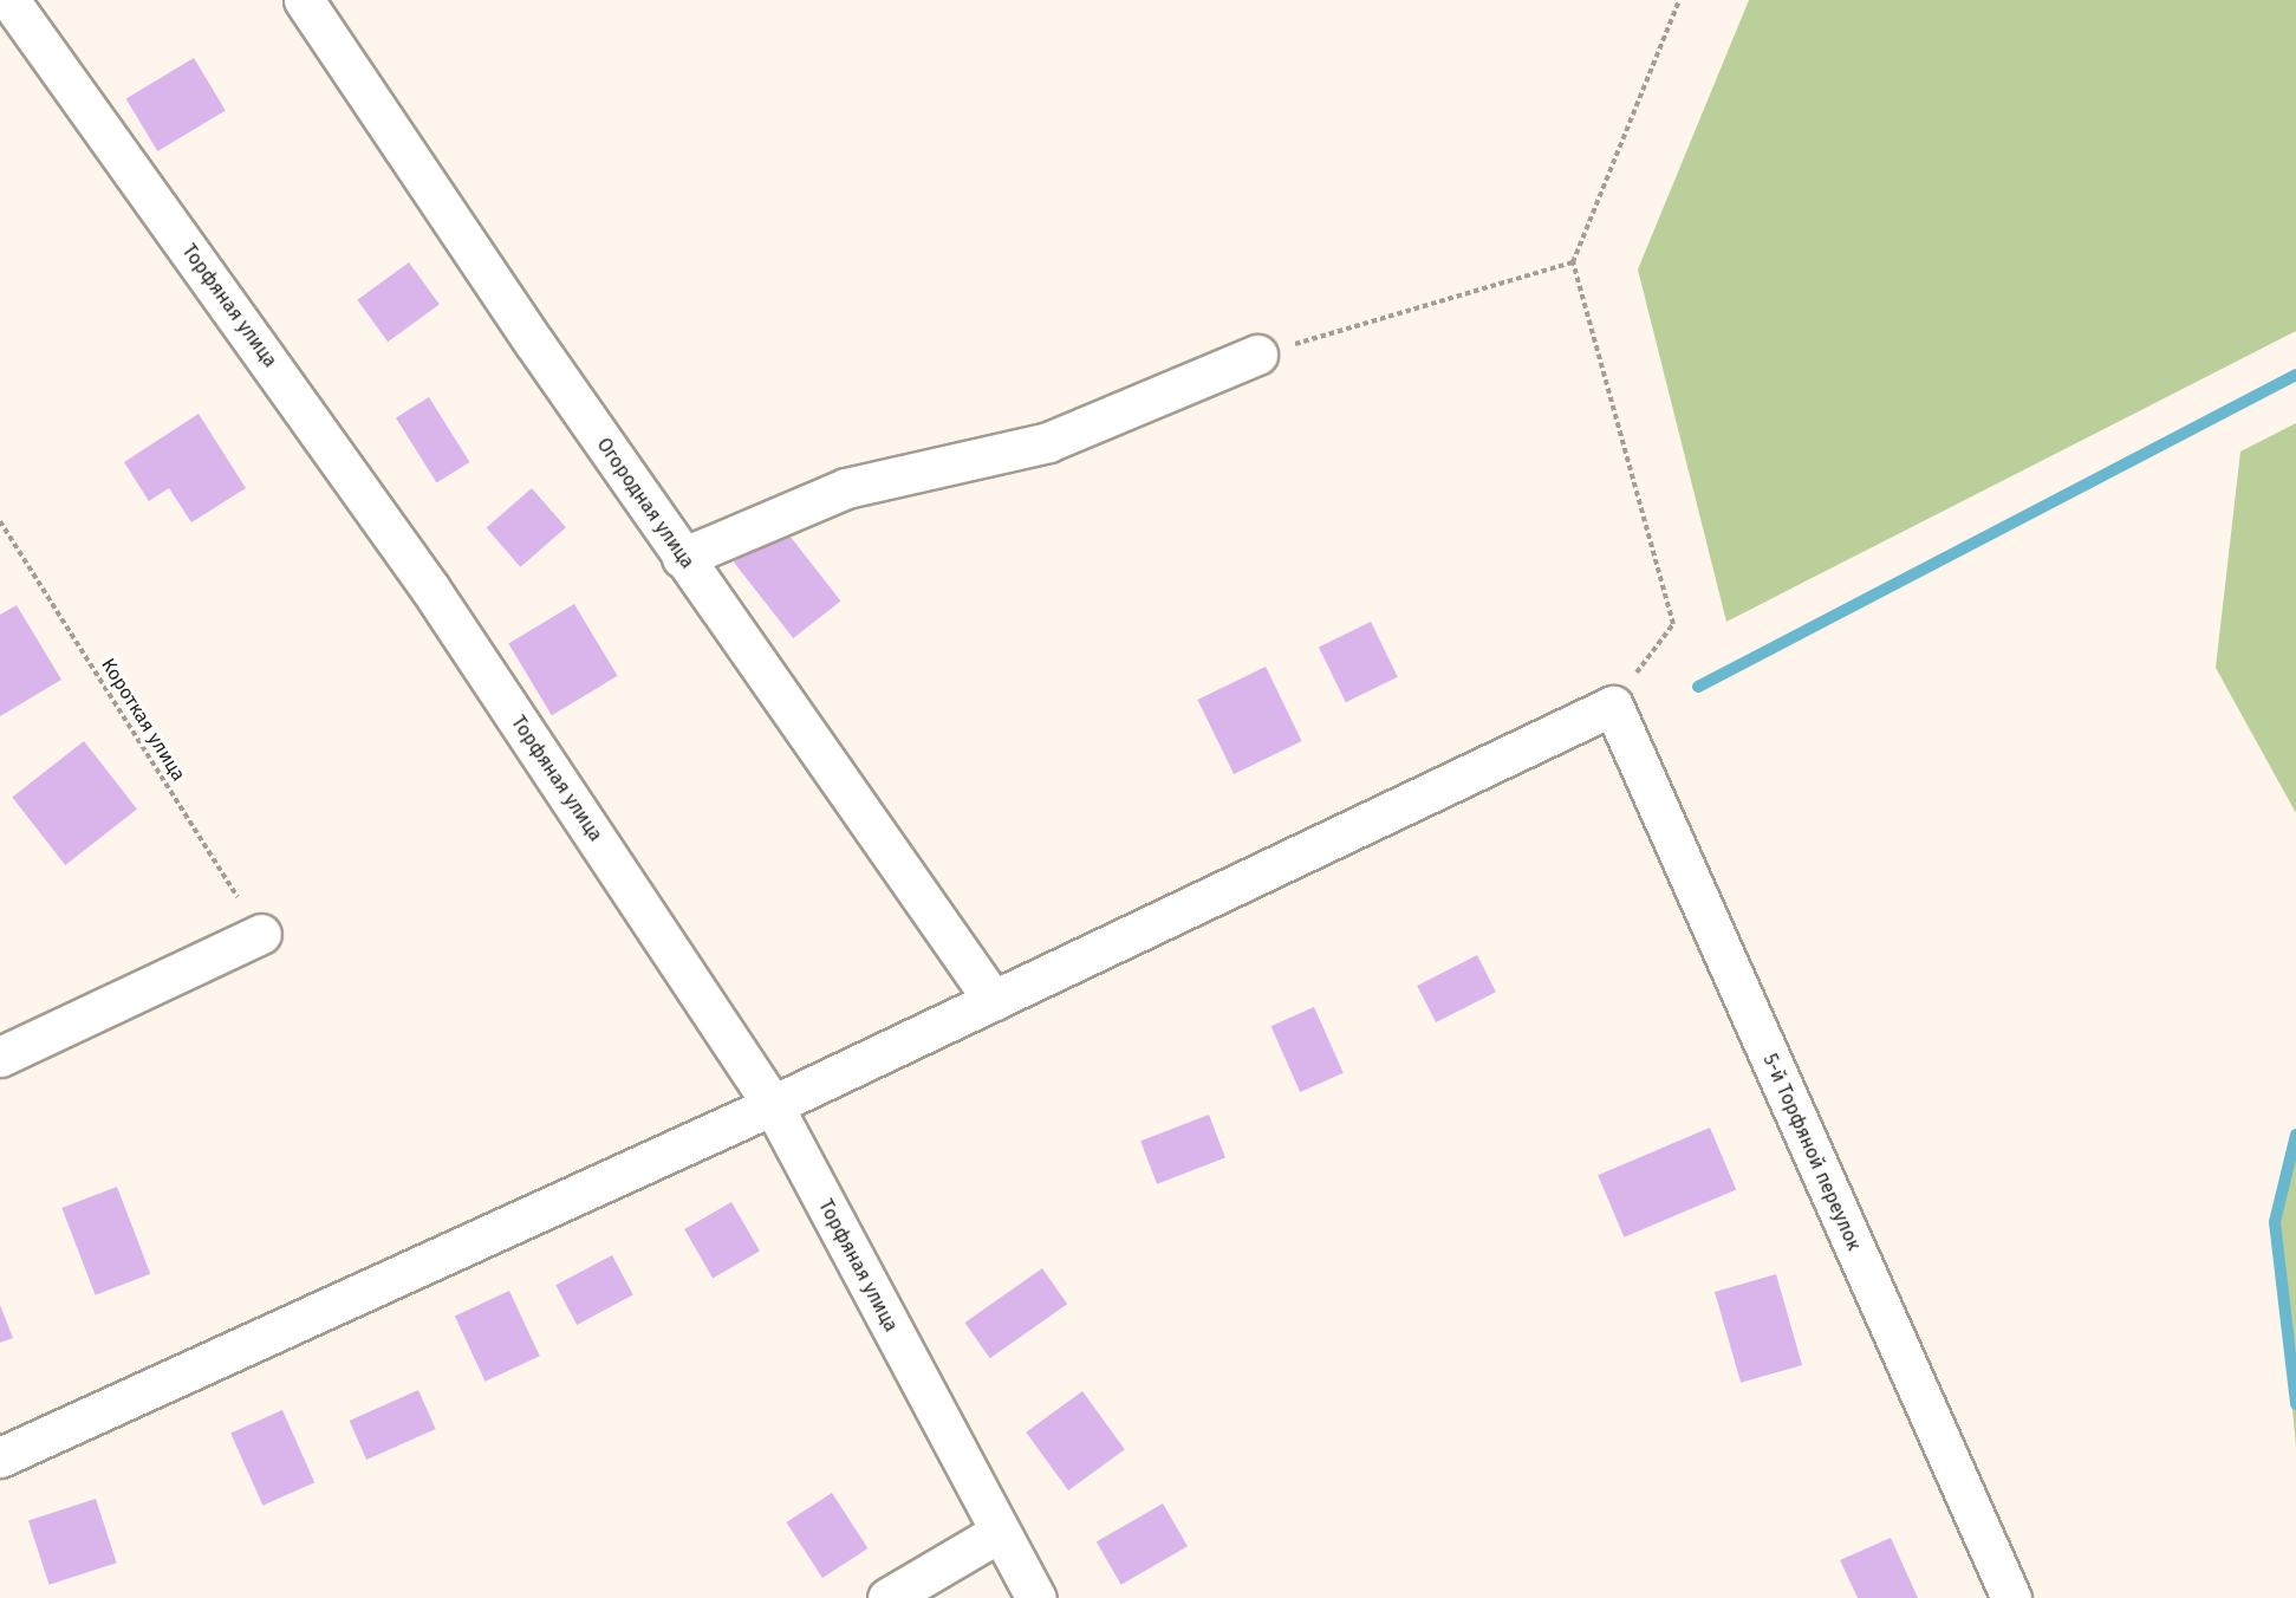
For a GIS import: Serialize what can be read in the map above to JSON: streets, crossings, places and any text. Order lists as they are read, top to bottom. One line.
{"streets":{"street":["Торфяная улица","Огородная улица","5-й Торфяной переулок"],"path":["Короткая улица"]}}
